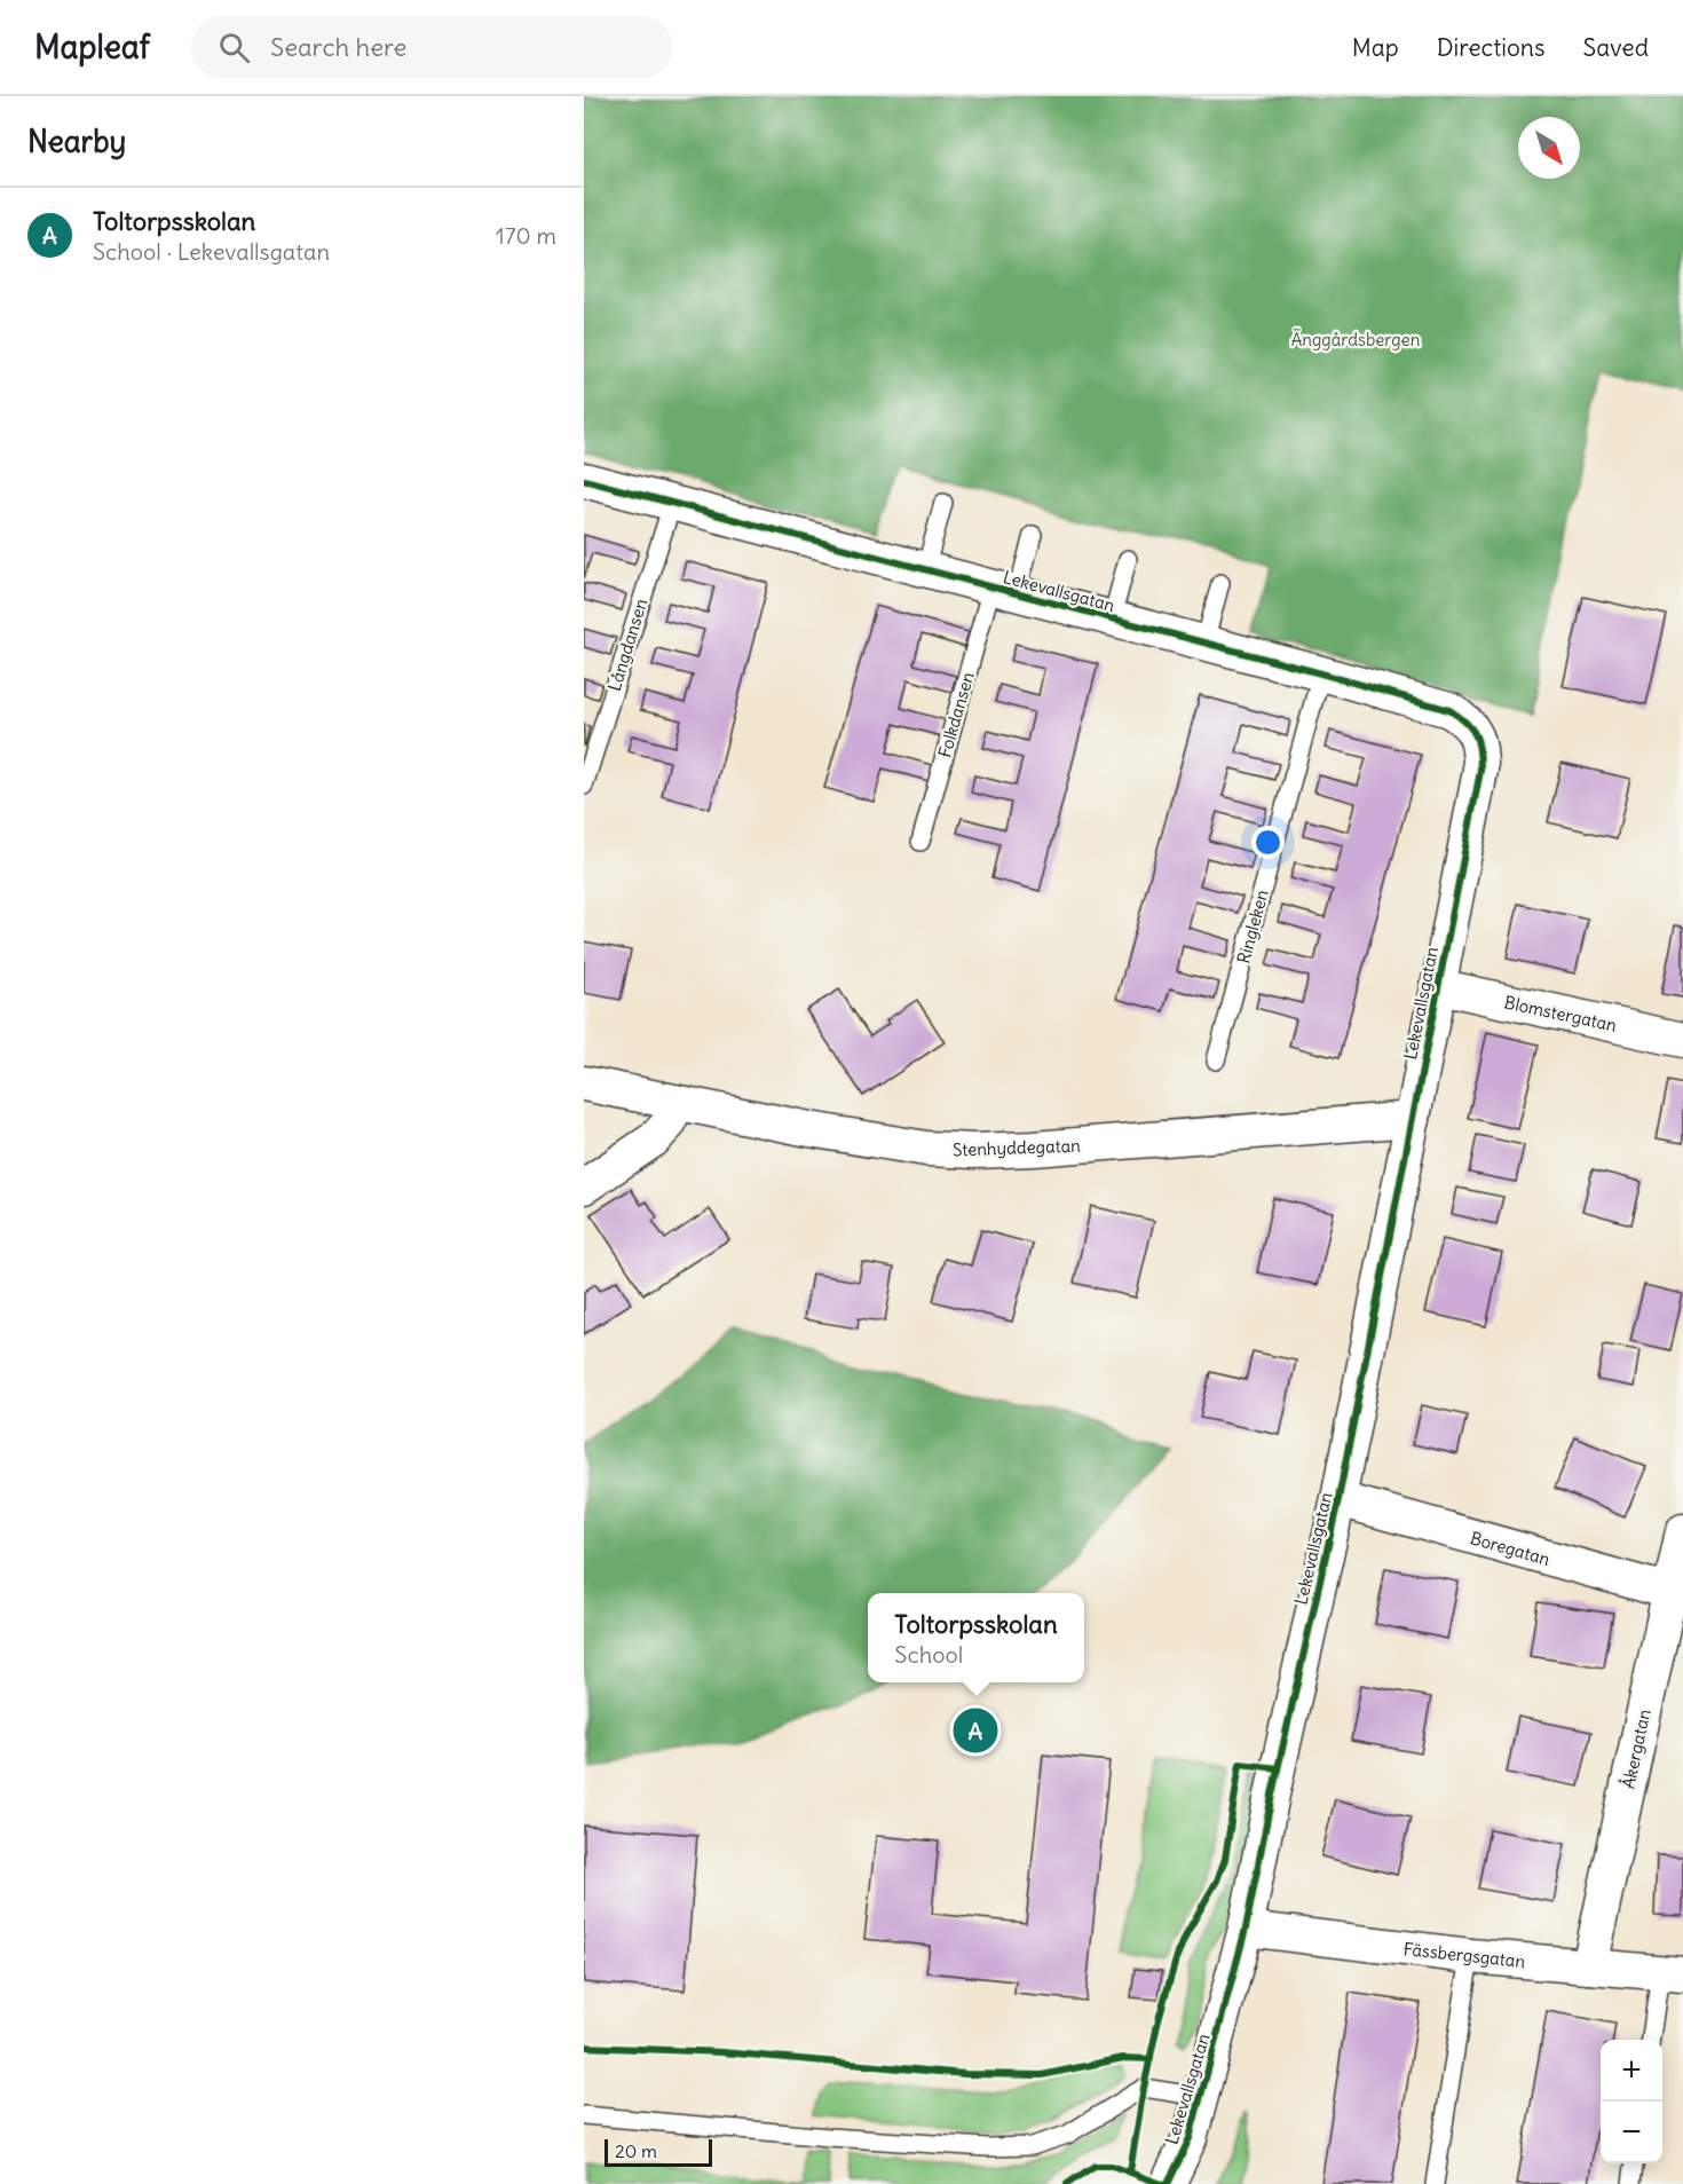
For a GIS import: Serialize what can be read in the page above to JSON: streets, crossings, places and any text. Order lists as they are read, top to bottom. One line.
{"streets":{"street":["Lekevallsgatan","Blomstergatan","Stenhyddegatan","Boregatan","Åkergatan","Fässbergsgatan"],"lane":["Långdansen","Folkdansen","Ringleken"]},"crossings":[["Lekevallsgatan","Långdansen"],["Lekevallsgatan","Folkdansen"],["Lekevallsgatan","Ringleken"],["Lekevallsgatan","Blomstergatan"],["Lekevallsgatan","Stenhyddegatan"],["Lekevallsgatan","Boregatan"],["Lekevallsgatan","Fässbergsgatan"],["Boregatan","Åkergatan"],["Åkergatan","Fässbergsgatan"]],"parks":["Änggårdsbergen"],"scale_bar":"20 m","north":"bottom right","page":{"header":"Mapleaf","search":"Search here","nav":["Map","Directions","Saved"],"heading":"Nearby","list":[{"mark":"A","name":"Toltorpsskolan","note":"School · Lekevallsgatan","value":"170 m"}],"popup":["Toltorpsskolan","School"],"pins":"A","map_buttons":["+","−"],"scale":"20 m"}}
